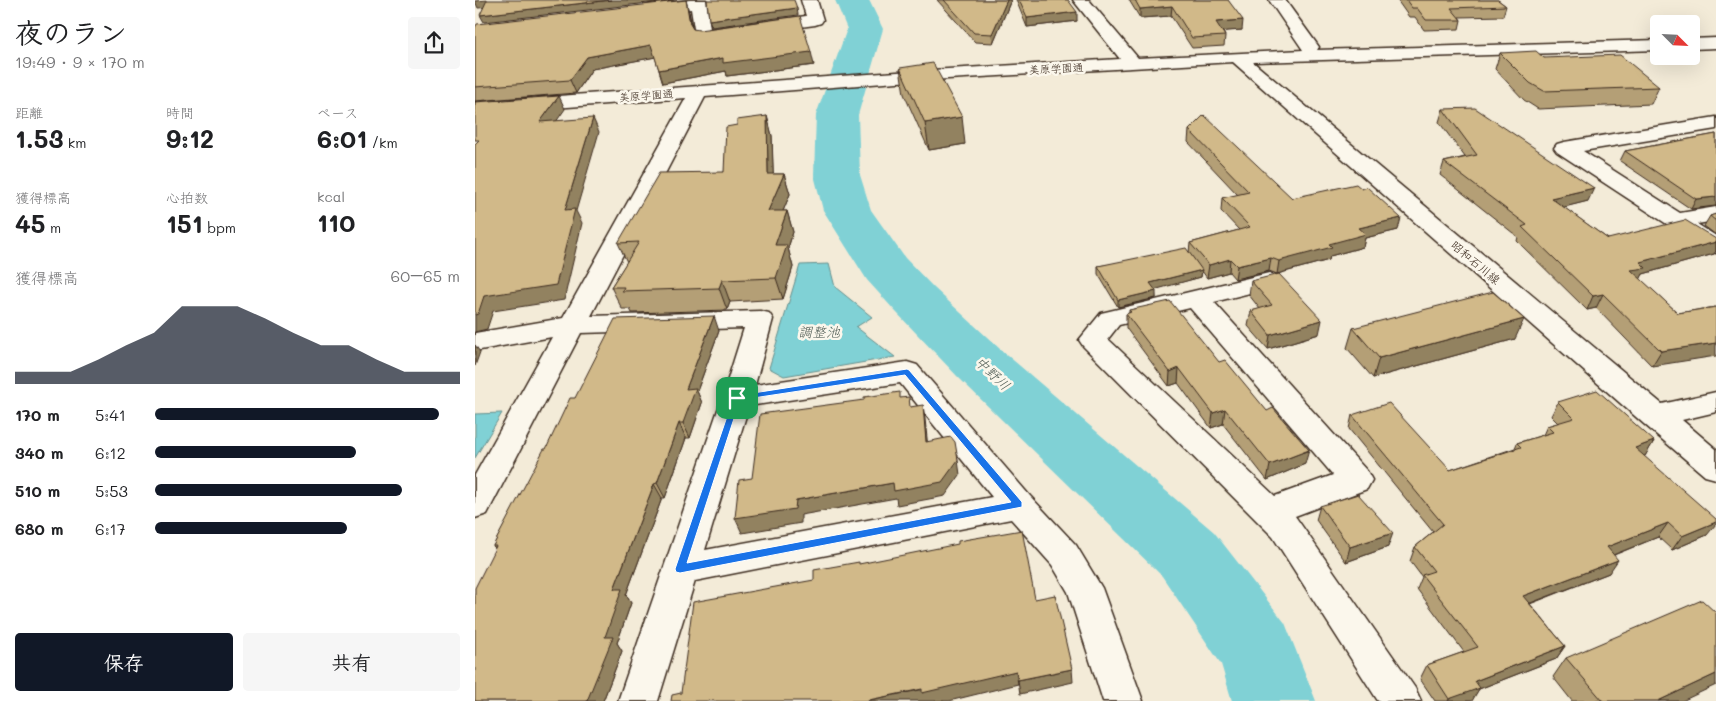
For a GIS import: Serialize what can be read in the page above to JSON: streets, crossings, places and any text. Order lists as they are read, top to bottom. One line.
{"streets":{"street":["美原学園通","昭和石川線"]},"crossings":[["美原学園通","昭和石川線"]],"water":["調整池","中野川"],"north":"bottom right","page":{"heading":["夜のラン","19:49 · 9 × 170 m"],"stats":[["距離","1.53 km"],["時間","9:12"],["ペース","6:01 /km"],["獲得標高","45 m"],["心拍数","151 bpm"],["kcal","110"]],"chart":["獲得標高","60–65 m"],"list":[{"name":"170 m","note":"5:41"},{"name":"340 m","note":"6:12"},{"name":"510 m","note":"5:53"},{"name":"680 m","note":"6:17"}],"buttons":["保存","共有"]}}
